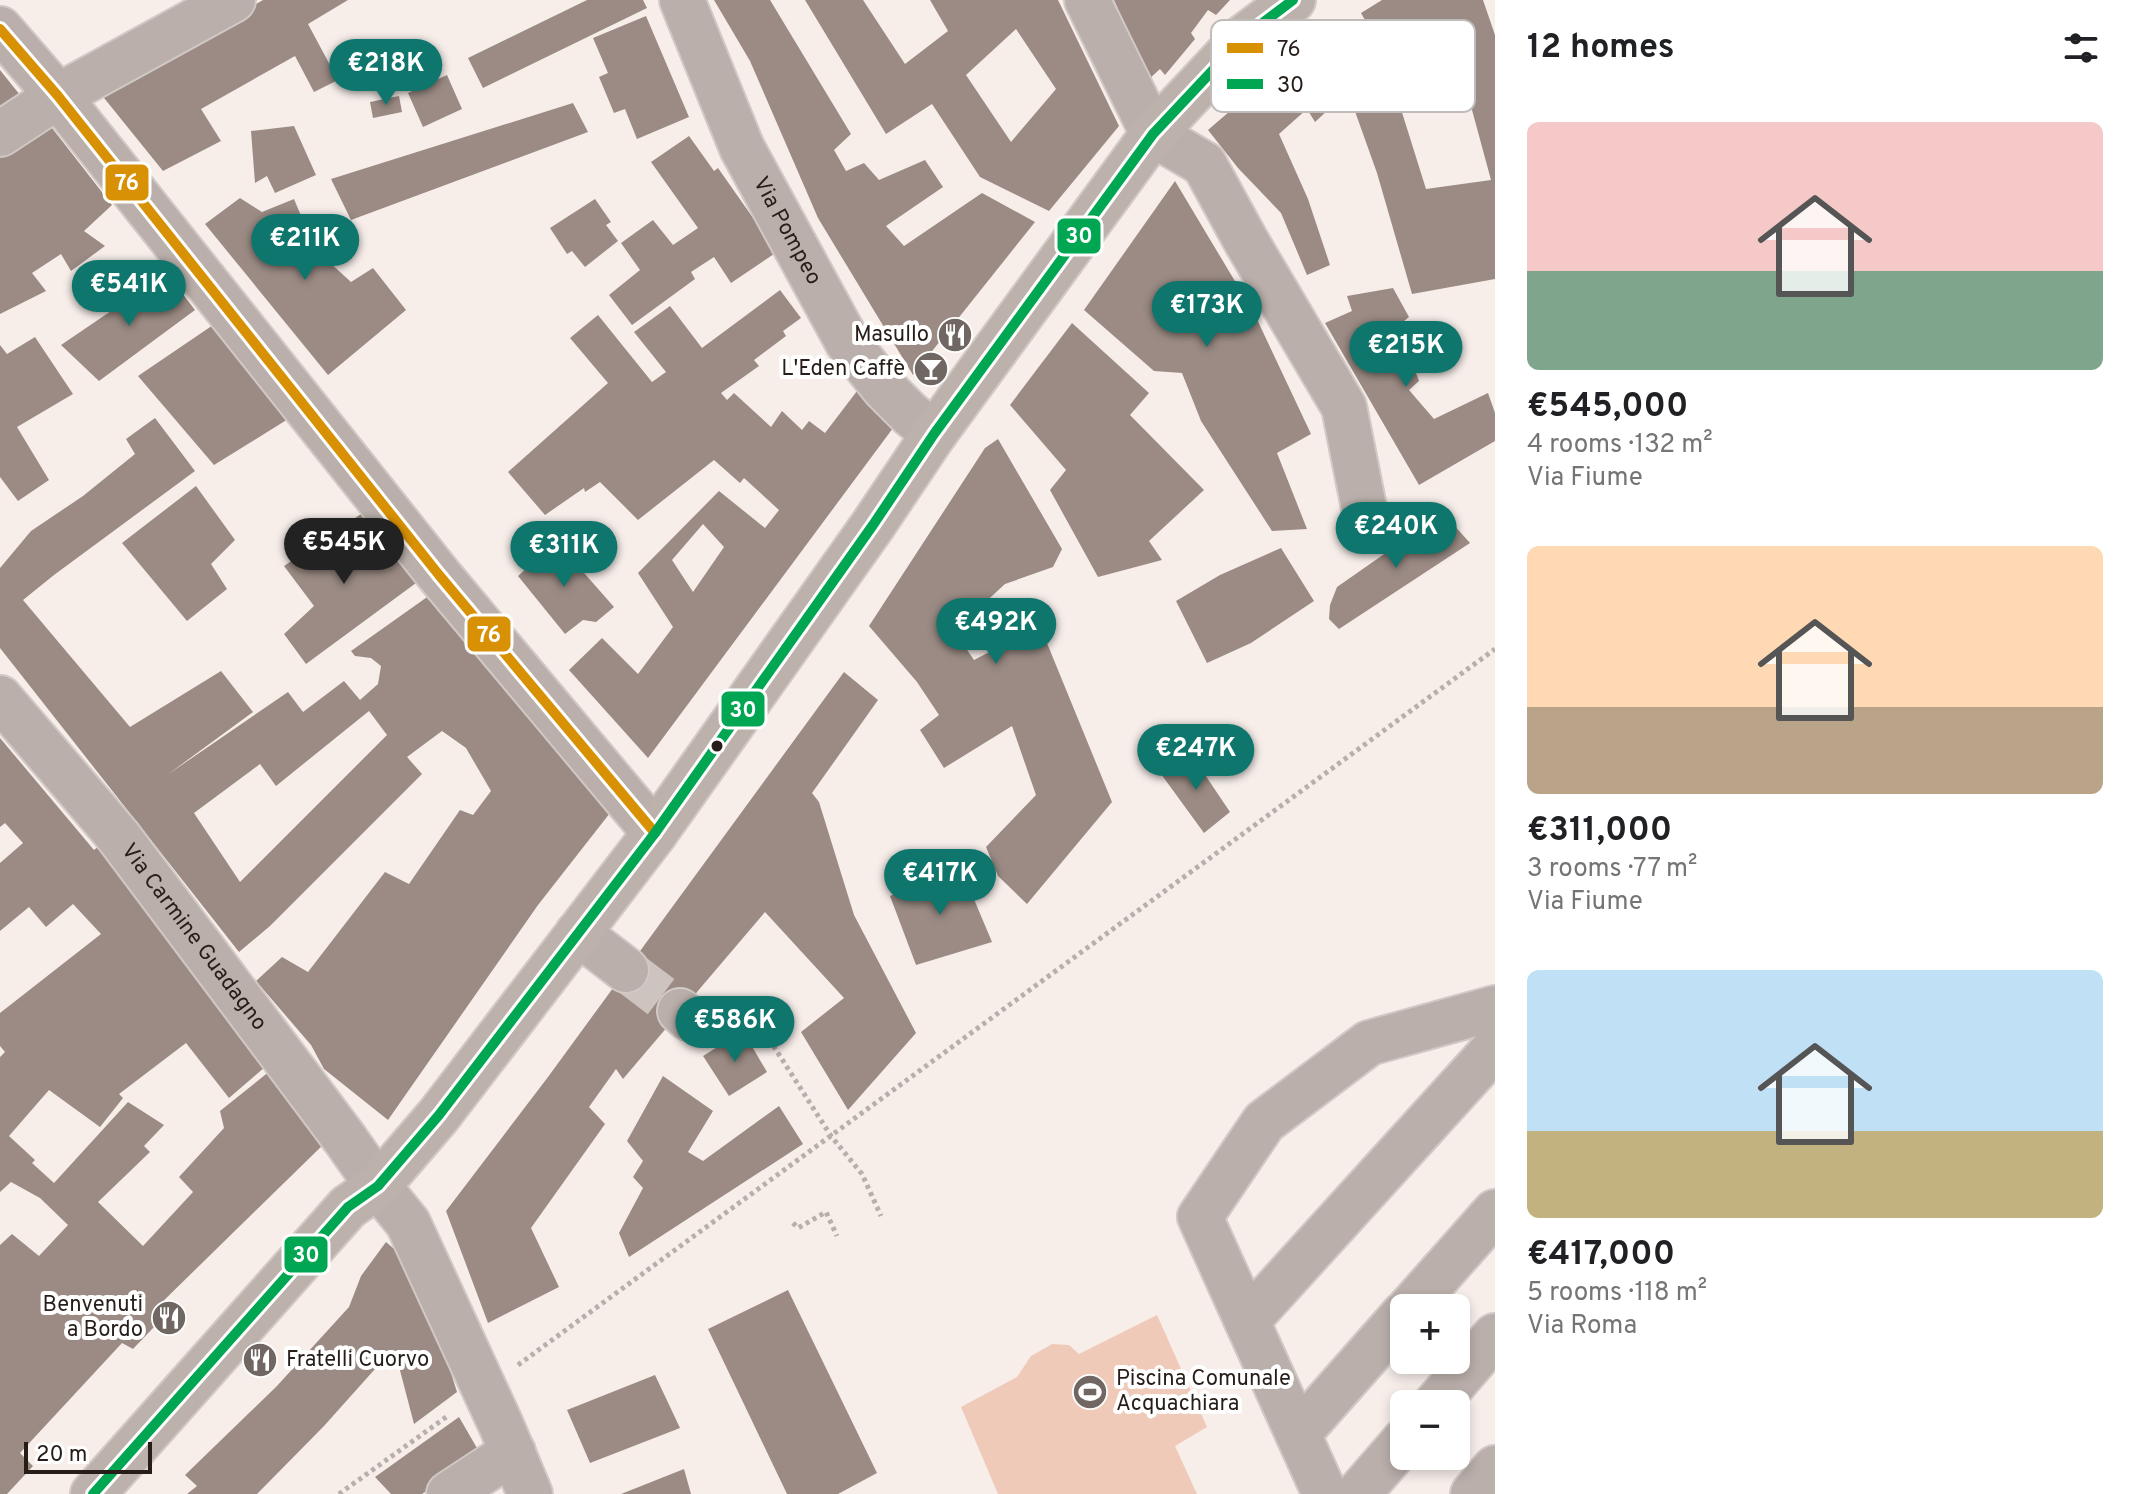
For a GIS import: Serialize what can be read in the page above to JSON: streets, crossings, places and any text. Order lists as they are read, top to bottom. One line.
{"streets":{"street":["Via Pompeo","Via Carmine Guadagno"]},"places":{"restaurant":["Masullo","Benvenuti a Bordo","Fratelli Cuorvo"],"bar":["L'Eden Caffè"],"sports":["Piscina Comunale Acquachiara"]},"lines":["transit line 30","transit line 76"],"legend":["76","30"],"scale_bar":"20 m","page":{"heading":"12 homes","price":["€218K","€211K","€541K","€173K","€215K","€240K","€545K","€311K","€492K","€247K","€417K","€586K"],"list":[{"name":"€545,000","note":"4 rooms · 132 m² · Via Fiume"},{"name":"€311,000","note":"3 rooms · 77 m² · Via Fiume"},{"name":"€417,000","note":"5 rooms · 118 m² · Via Roma"}],"map_buttons":["+","−"],"scale":"20 m"}}
